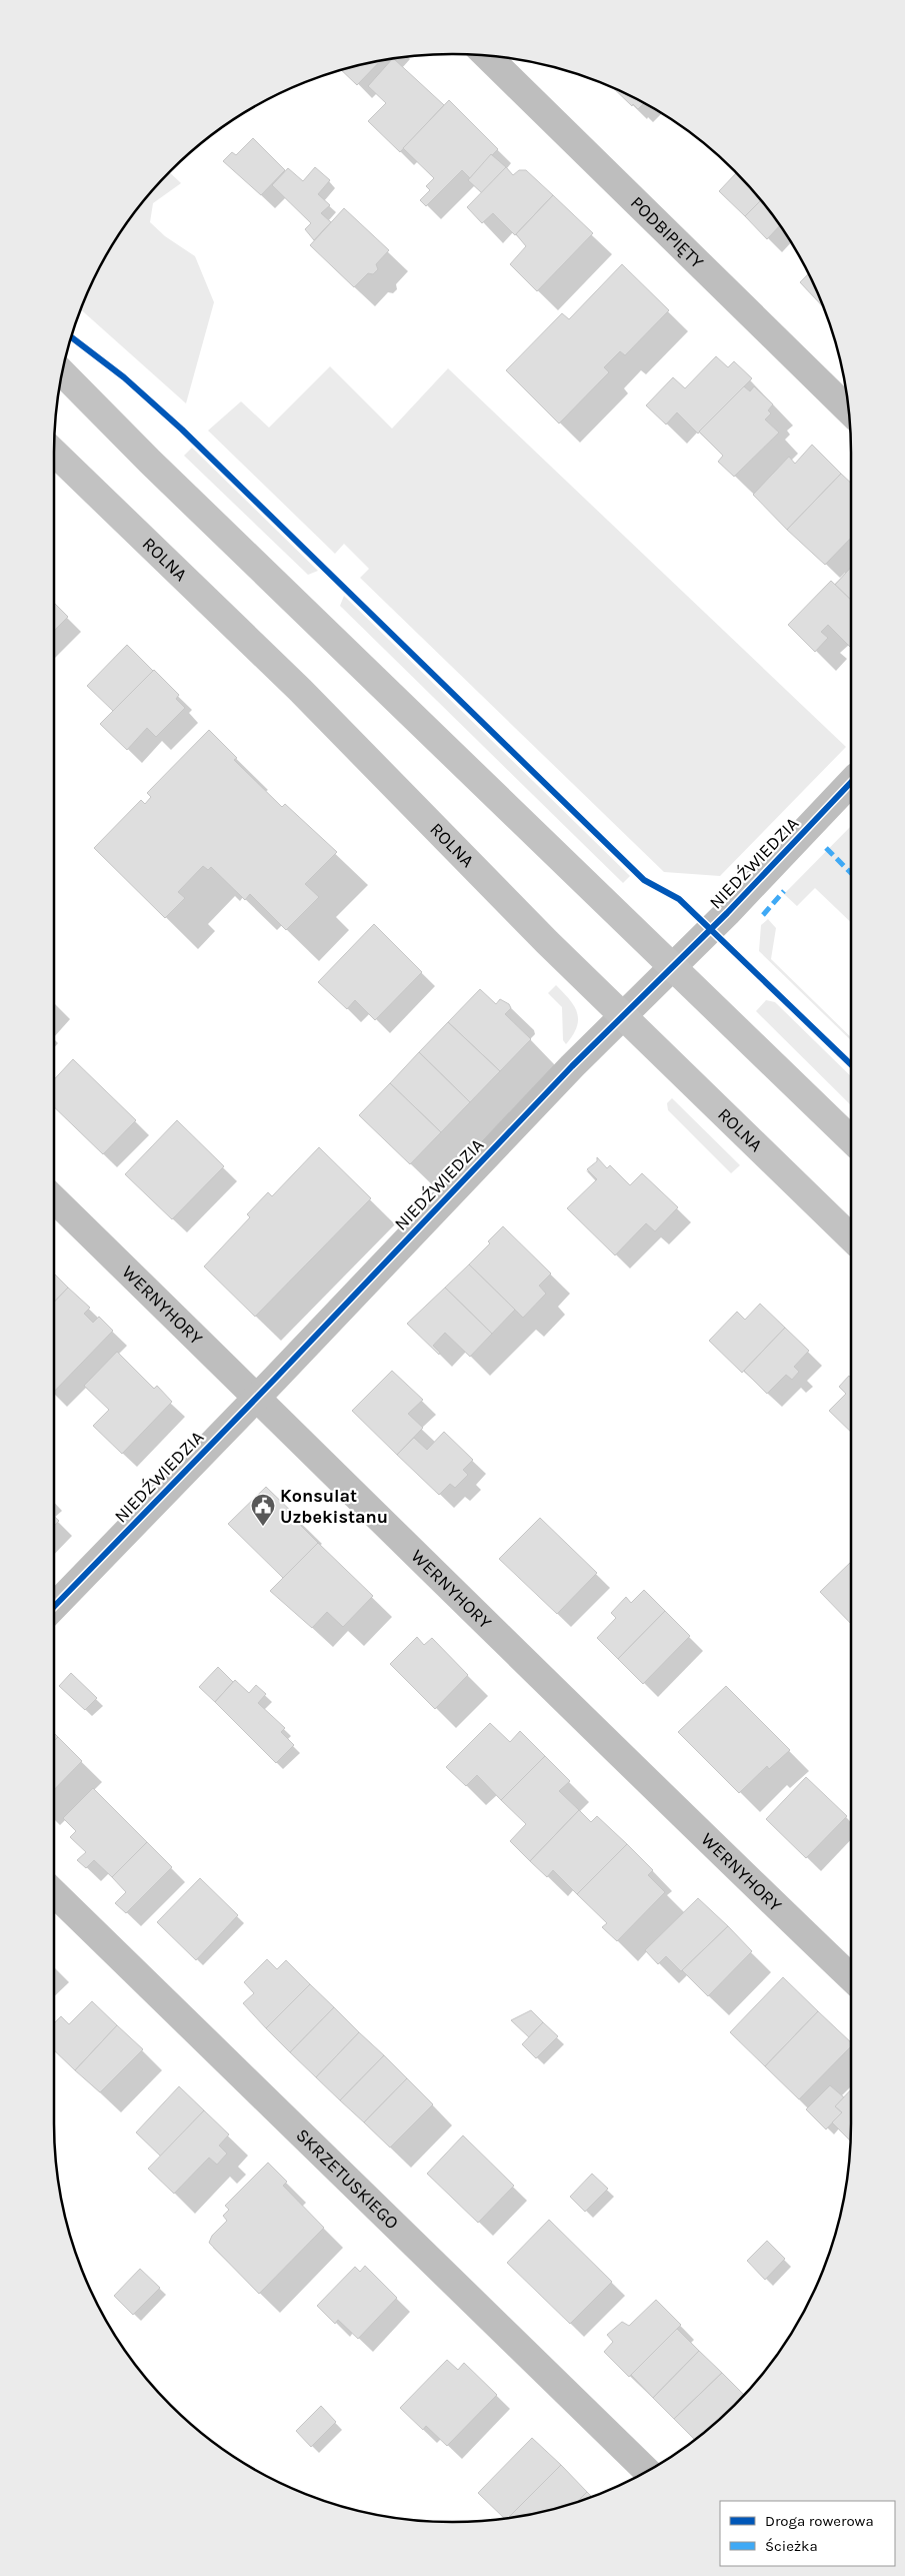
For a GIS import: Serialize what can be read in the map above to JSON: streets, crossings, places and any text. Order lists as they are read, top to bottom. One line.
{"streets":{"street":["PODBIPIĘTY","ROLNA","NIEDŹWIEDZIA","WERNYHORY","SKRZETUSKIEGO"]},"crossings":[["ROLNA","NIEDŹWIEDZIA"],["NIEDŹWIEDZIA","WERNYHORY"]],"places":{"public building":["Konsulat Uzbekistanu"]},"legend":["Droga rowerowa","Ścieżka"]}
